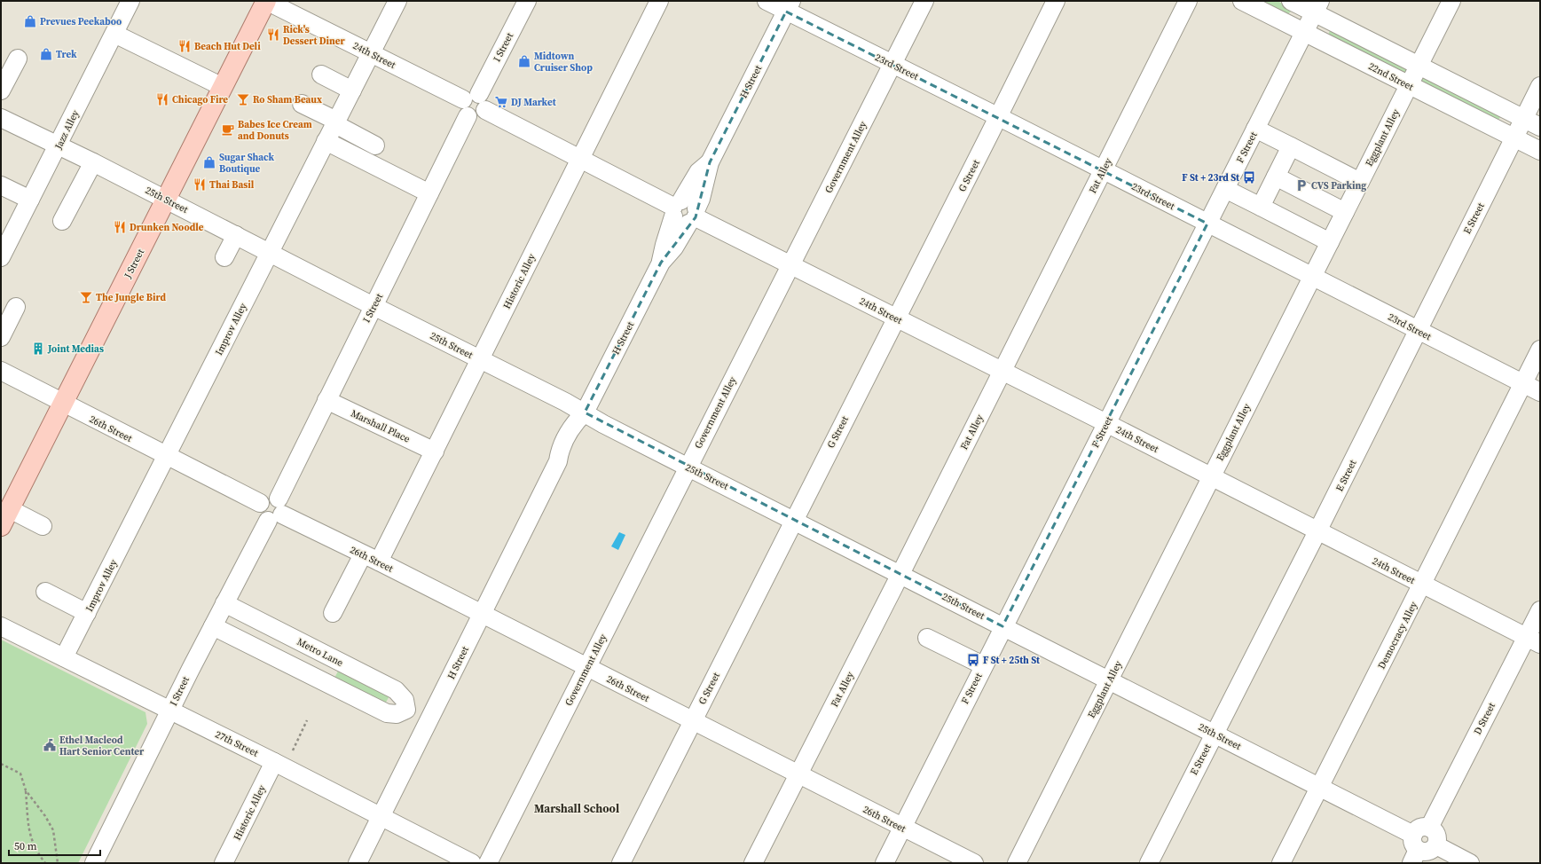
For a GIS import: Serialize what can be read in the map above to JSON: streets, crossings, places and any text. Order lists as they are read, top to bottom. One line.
{"streets":{"main road":["J Street"],"street":["I Street","24th Street","23rd Street","22nd Street","H Street","Jazz Alley","Eggplant Alley","F Street","Government Alley","G Street","Fat Alley","25th Street","E Street","Historic Alley","Improv Alley","Marshall Place","26th Street","Democracy Alley","Metro Lane","D Street","27th Street"]},"crossings":[["I Street","24th Street"],["I Street","25th Street"],["I Street","Marshall Place"],["I Street","26th Street"],["I Street","Metro Lane"],["I Street","27th Street"],["24th Street","H Street"],["24th Street","Eggplant Alley"],["24th Street","F Street"],["24th Street","Government Alley"],["24th Street","G Street"],["24th Street","Fat Alley"],["24th Street","E Street"],["24th Street","J Street"],["24th Street","Historic Alley"],["24th Street","Improv Alley"],["24th Street","Democracy Alley"],["24th Street","D Street"],["23rd Street","H Street"],["23rd Street","Eggplant Alley"],["23rd Street","F Street"],["23rd Street","Government Alley"],["23rd Street","G Street"],["23rd Street","Fat Alley"],["23rd Street","E Street"],["23rd Street","Democracy Alley"],["22nd Street","Eggplant Alley"],["22nd Street","F Street"],["22nd Street","E Street"],["H Street","25th Street"],["H Street","26th Street"],["H Street","27th Street"],["Jazz Alley","25th Street"],["Eggplant Alley","25th Street"],["F Street","25th Street"],["F Street","26th Street"],["Government Alley","25th Street"],["Government Alley","26th Street"],["G Street","25th Street"],["G Street","26th Street"],["Fat Alley","25th Street"],["Fat Alley","26th Street"],["25th Street","E Street"],["25th Street","J Street"],["25th Street","Historic Alley"],["25th Street","Improv Alley"],["25th Street","Democracy Alley"],["J Street","26th Street"],["Historic Alley","Marshall Place"],["Historic Alley","26th Street"],["Historic Alley","27th Street"],["Improv Alley","26th Street"],["Improv Alley","27th Street"]],"districts":["Marshall School"],"places":{"shop":["Prevues Peekaboo","Trek","Midtown Cruiser Shop","Sugar Shack Boutique"],"restaurant":["Rick's Dessert Diner","Beach Hut Deli","Chicago Fire","Thai Basil","Drunken Noodle"],"bar":["Ro Sham Beaux","The Jungle Bird"],"supermarket":["DJ Market"],"cafe":["Babes Ice Cream and Donuts"],"bus stop":["F St + 23rd St","F St + 25th St"],"parking":["CVS Parking"],"building":["Joint Medias"],"public building":["Ethel Macleod Hart Senior Center"]},"scale_bar":"50 m"}
